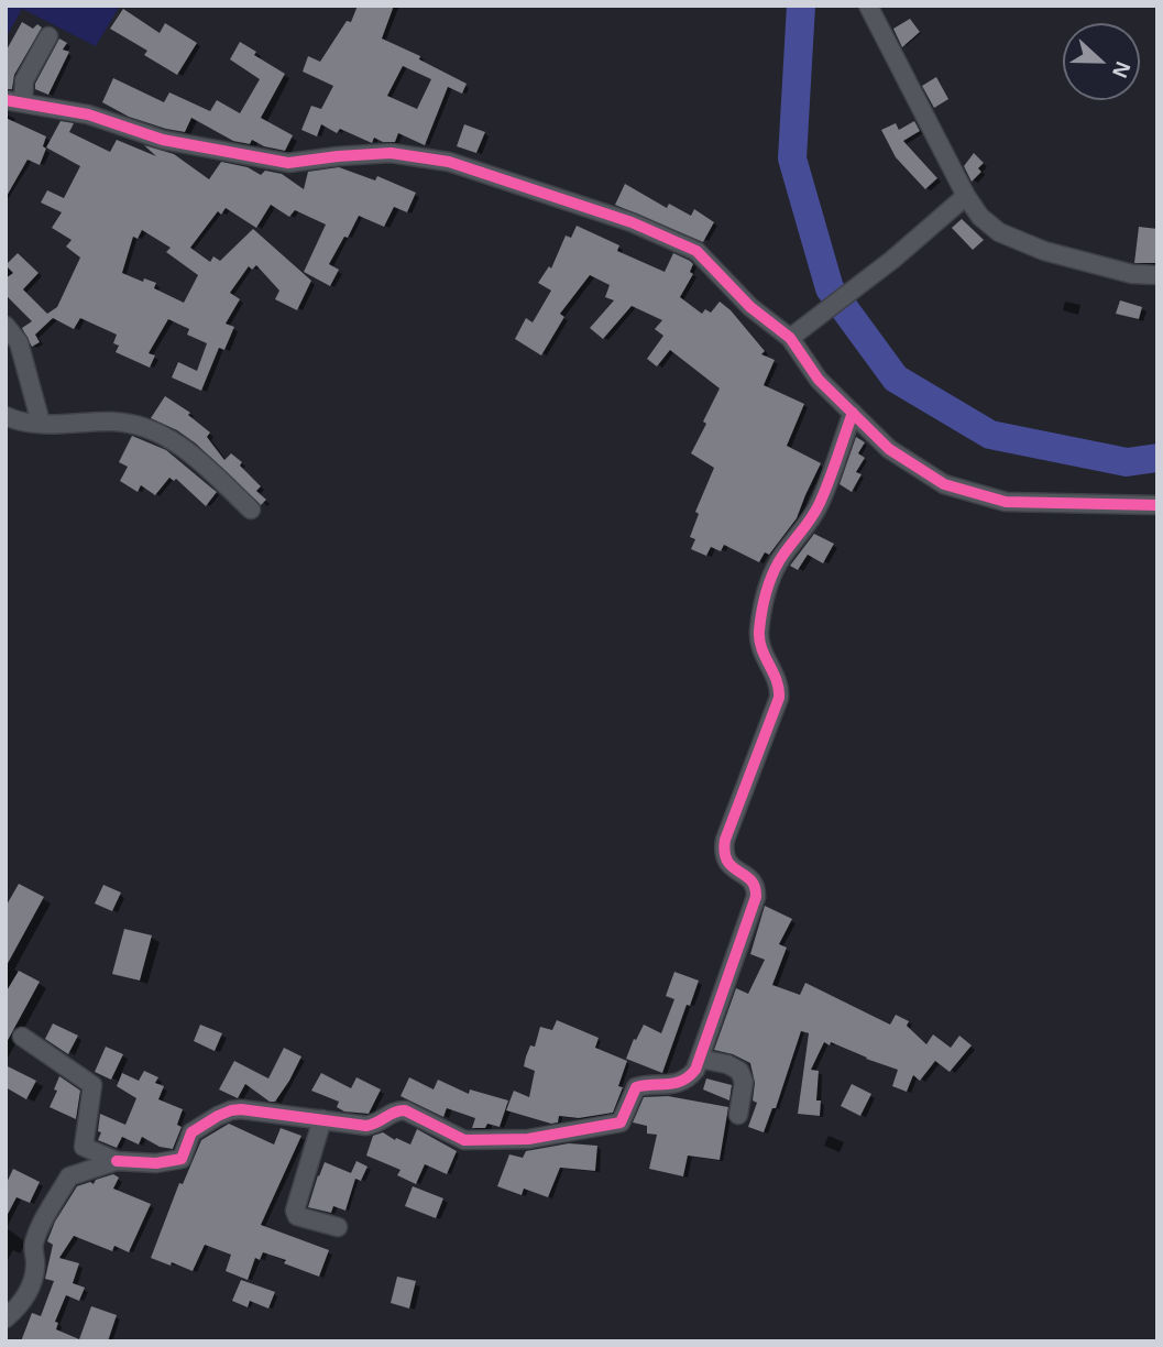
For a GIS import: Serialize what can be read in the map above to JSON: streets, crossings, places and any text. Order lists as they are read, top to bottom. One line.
{"north":"right"}
